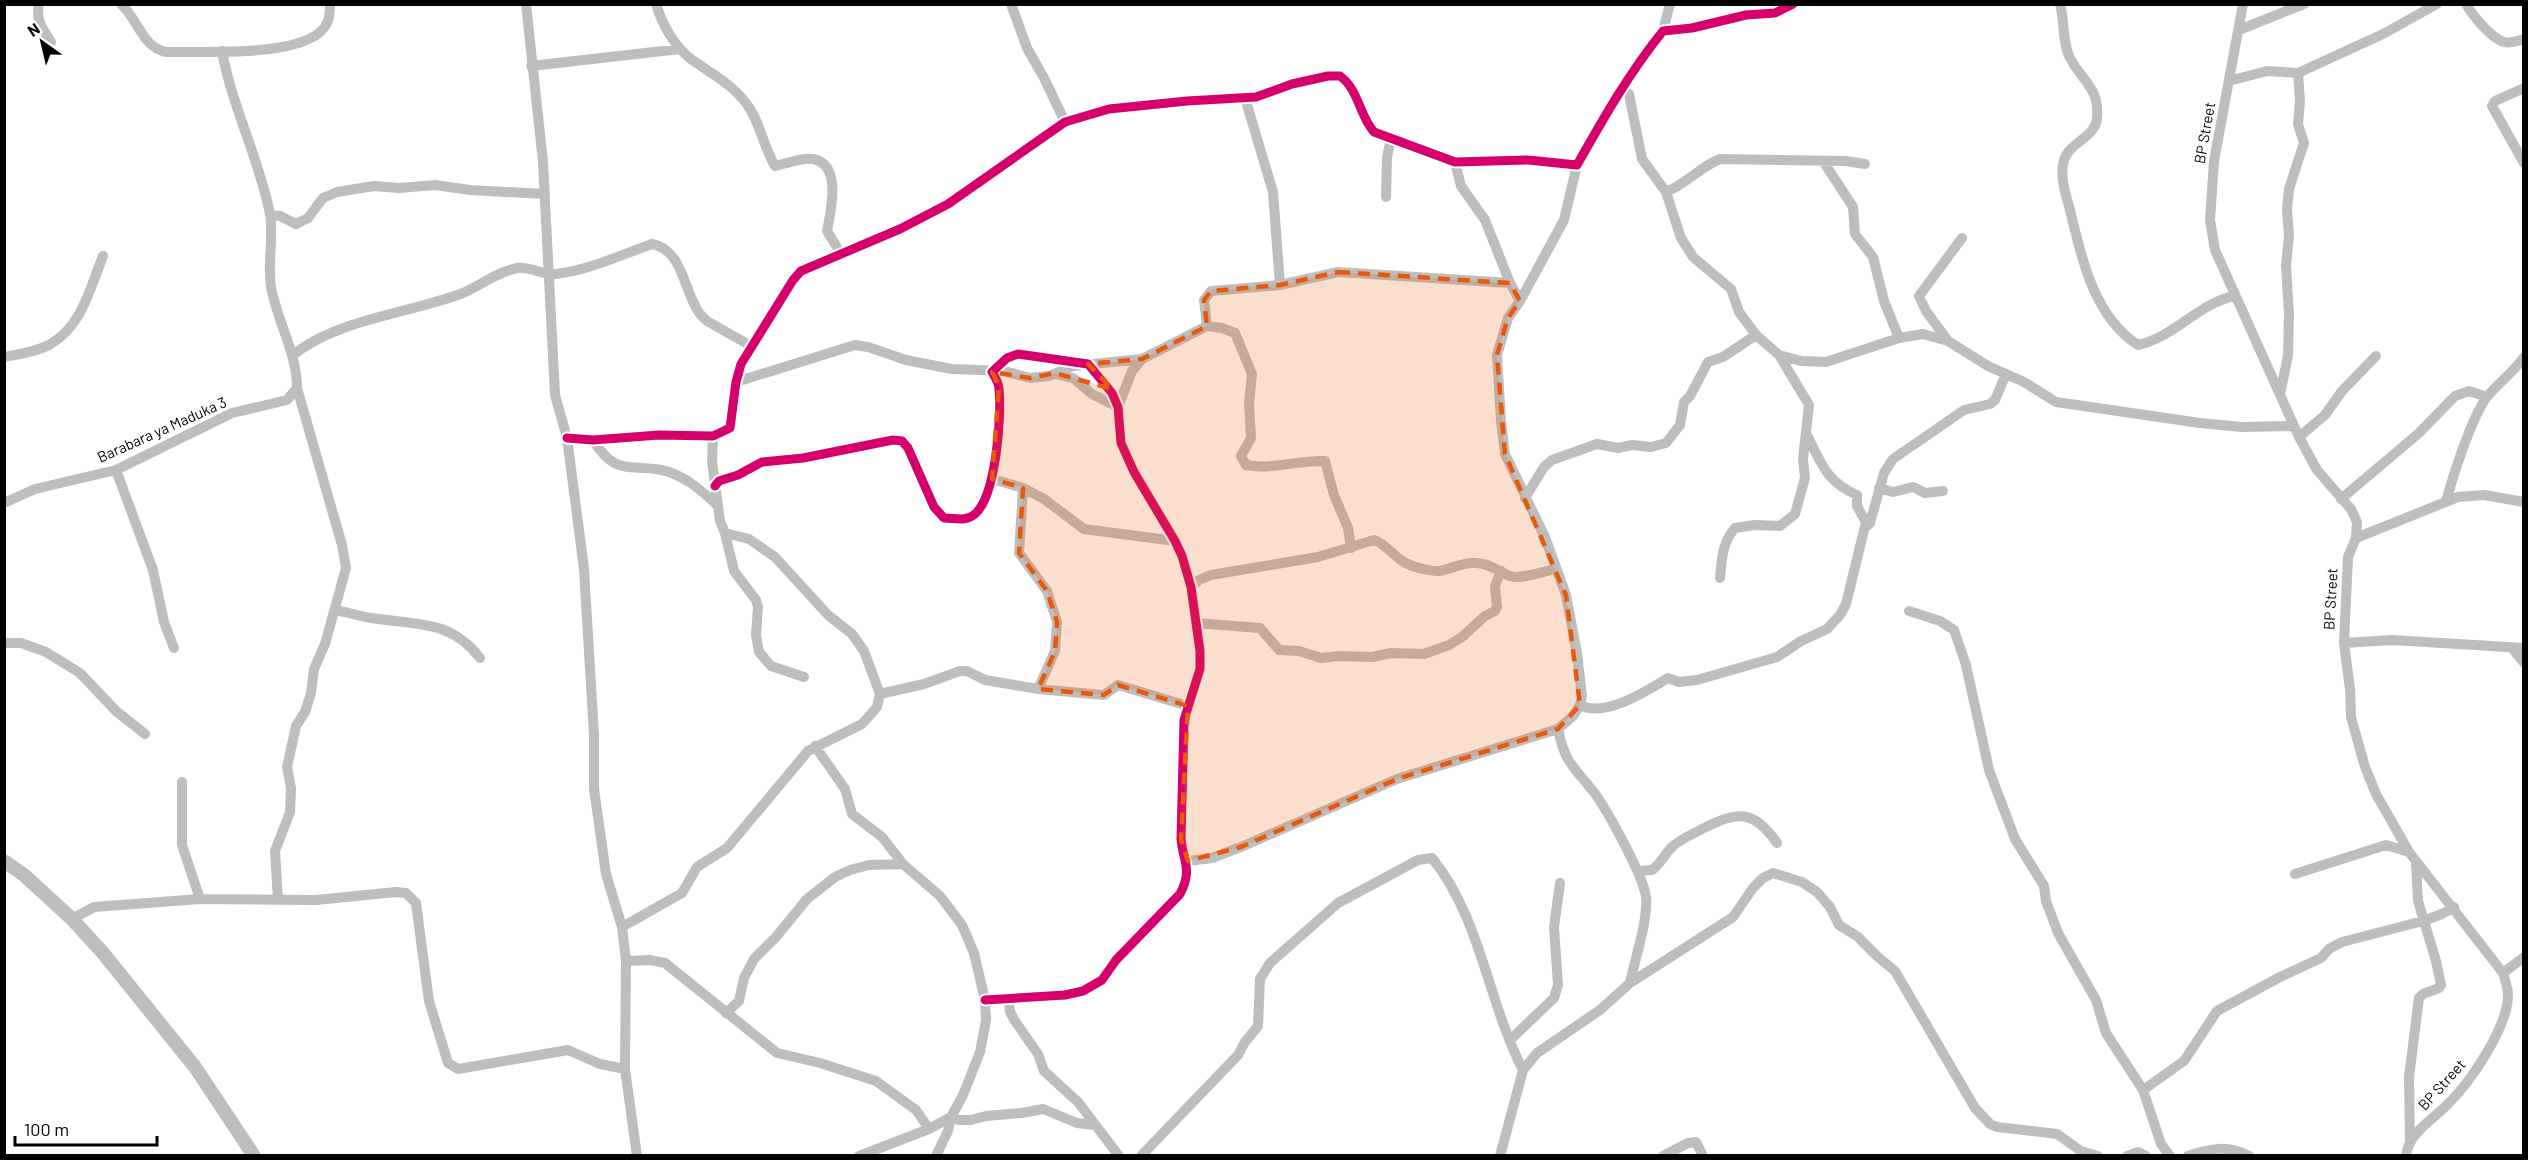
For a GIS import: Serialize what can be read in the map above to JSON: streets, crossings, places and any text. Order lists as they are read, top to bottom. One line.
{"streets":{"street":["BP Street","Barabara ya Maduka 3"]},"scale_bar":"100 m","north":"top left"}
